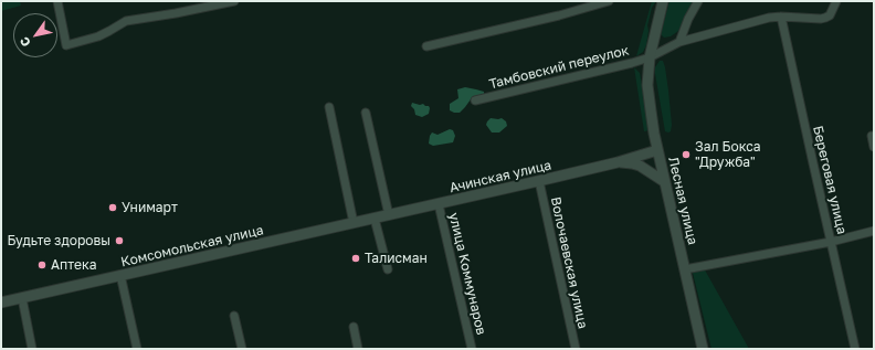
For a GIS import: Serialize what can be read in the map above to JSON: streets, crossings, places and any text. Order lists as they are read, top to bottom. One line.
{"streets":{"street":["Тамбовский переулок","Ачинская улица","Береговая улица","Лесная улица","Комсомольская улица","Волочаевская улица","улица Коммунаров"]},"crossings":[["Тамбовский переулок","Береговая улица"],["Тамбовский переулок","Лесная улица"],["Ачинская улица","Лесная улица"],["Ачинская улица","Комсомольская улица"],["Ачинская улица","Волочаевская улица"],["Ачинская улица","улица Коммунаров"]],"places":["Зал Бокса \"Дружба\"","Унимарт","Будьте здоровы","Талисман","Аптека"],"north":"bottom left"}
